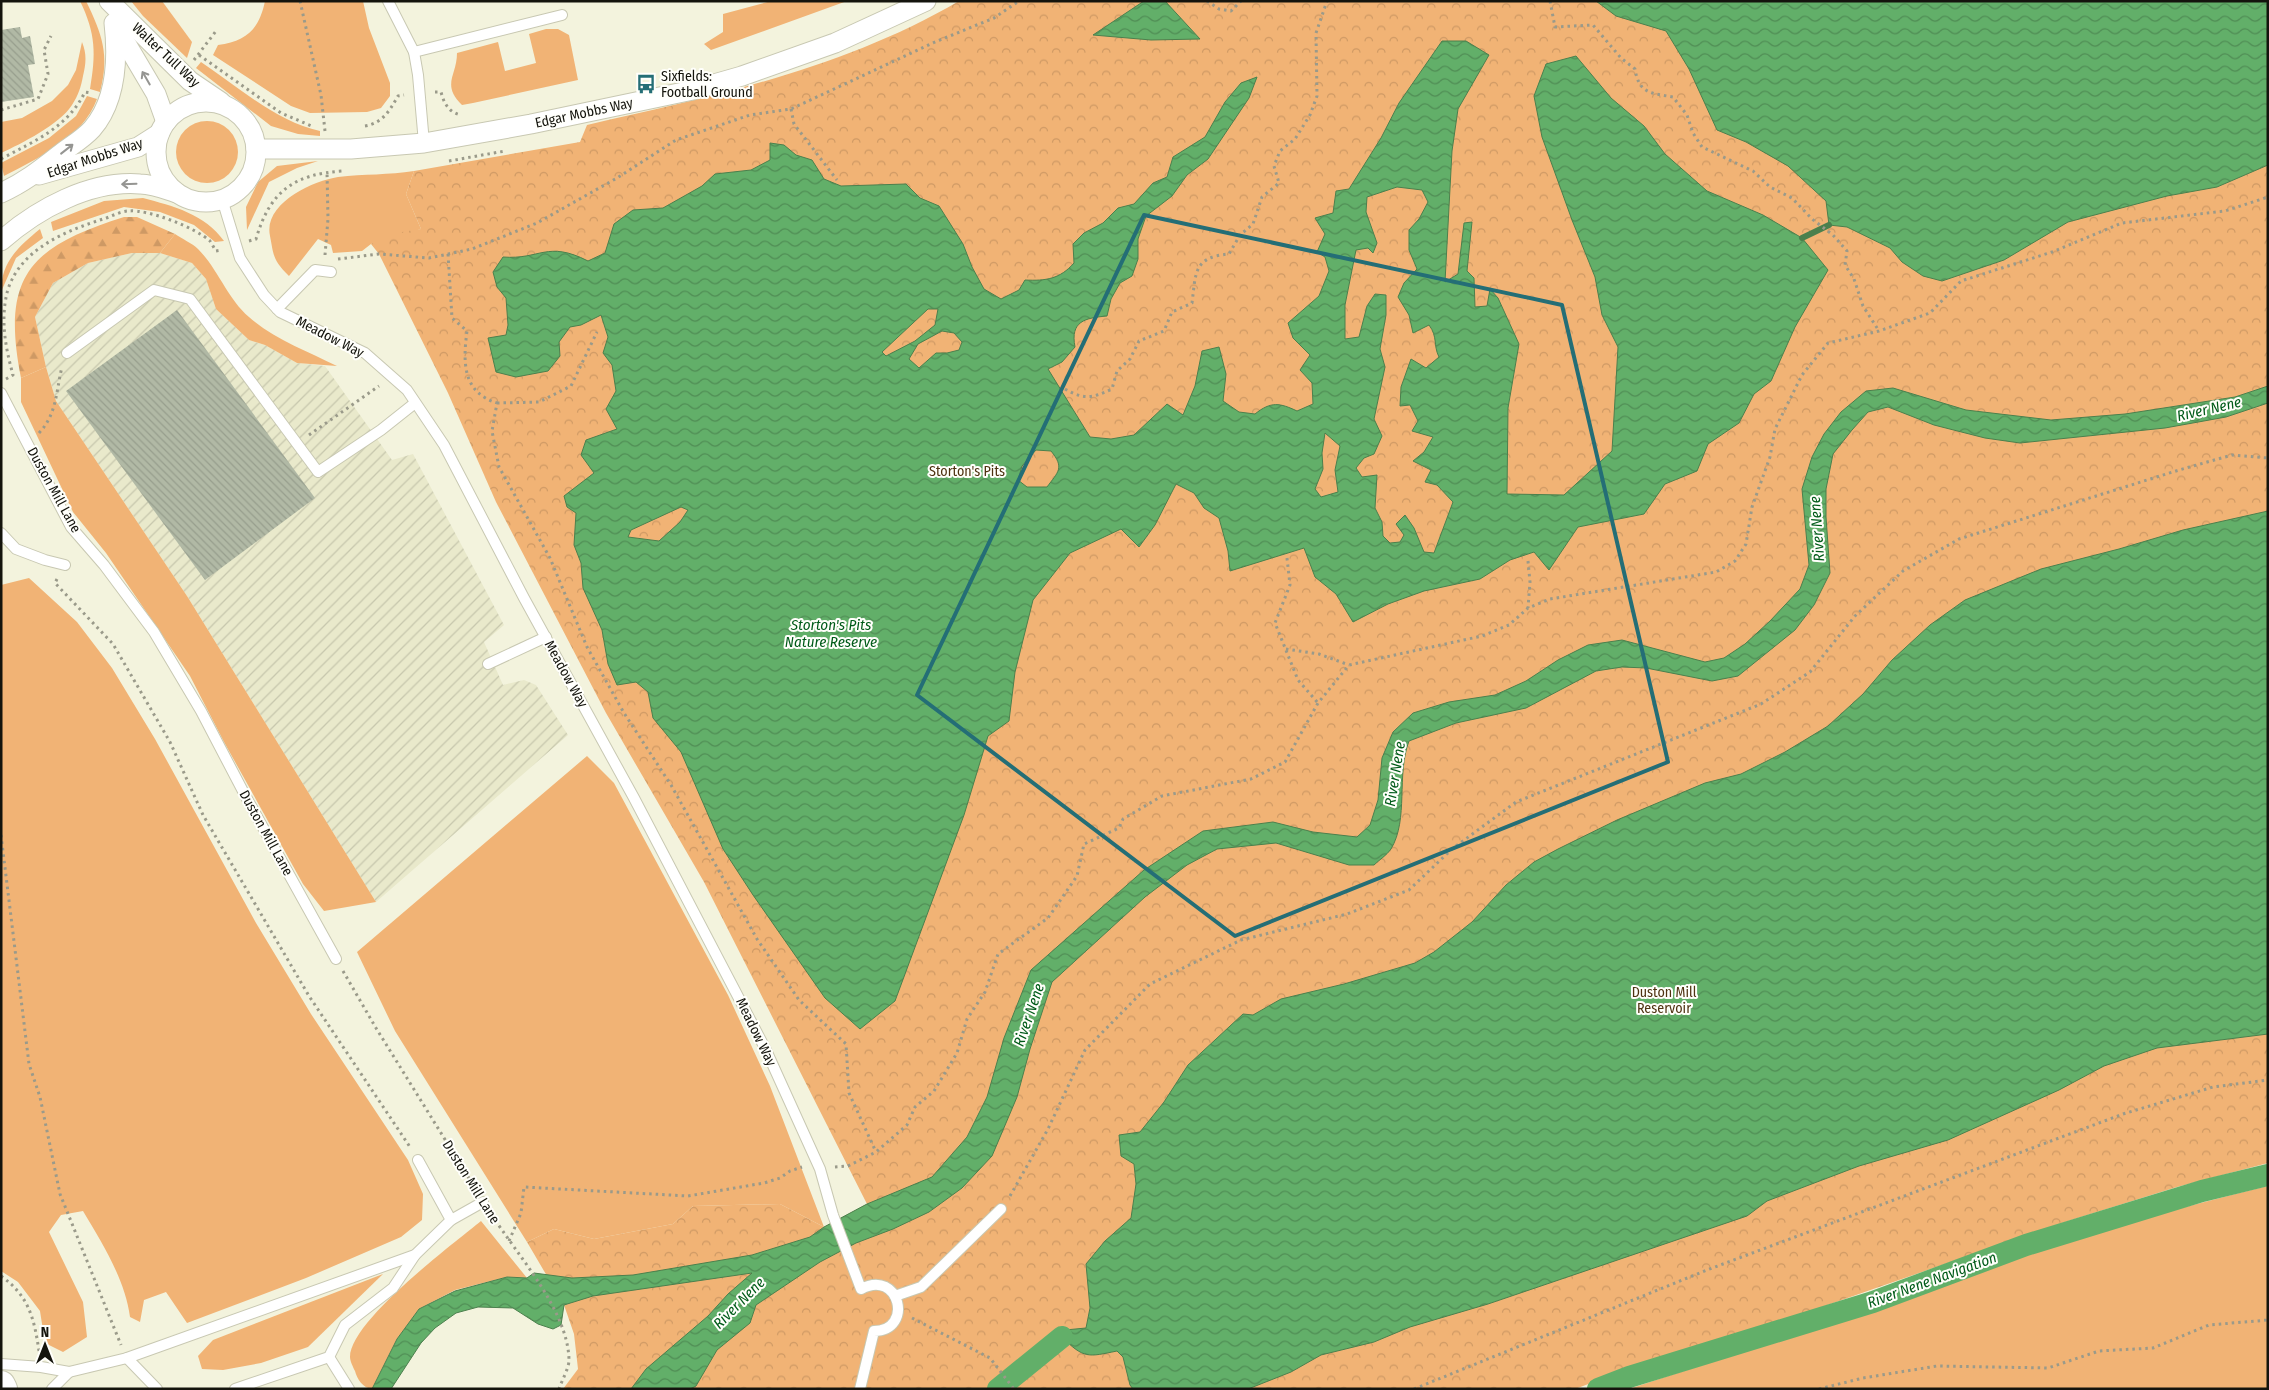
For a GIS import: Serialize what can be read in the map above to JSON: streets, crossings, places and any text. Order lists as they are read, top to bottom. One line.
{"streets":{"street":["Walter Tull Way","Edgar Mobbs Way"],"lane":["Meadow Way","Duston Mill Lane"]},"crossings":[["Walter Tull Way","Edgar Mobbs Way"],["Walter Tull Way","Meadow Way"],["Edgar Mobbs Way","Meadow Way"]],"water":["River Nene","Storton's Pits Nature Reserve","River Nene Navigation"],"parks":["Storton's Pits","Duston Mill Reservoir"],"places":{"bus stop":["Sixfields: Football Ground"]},"north":"top"}
